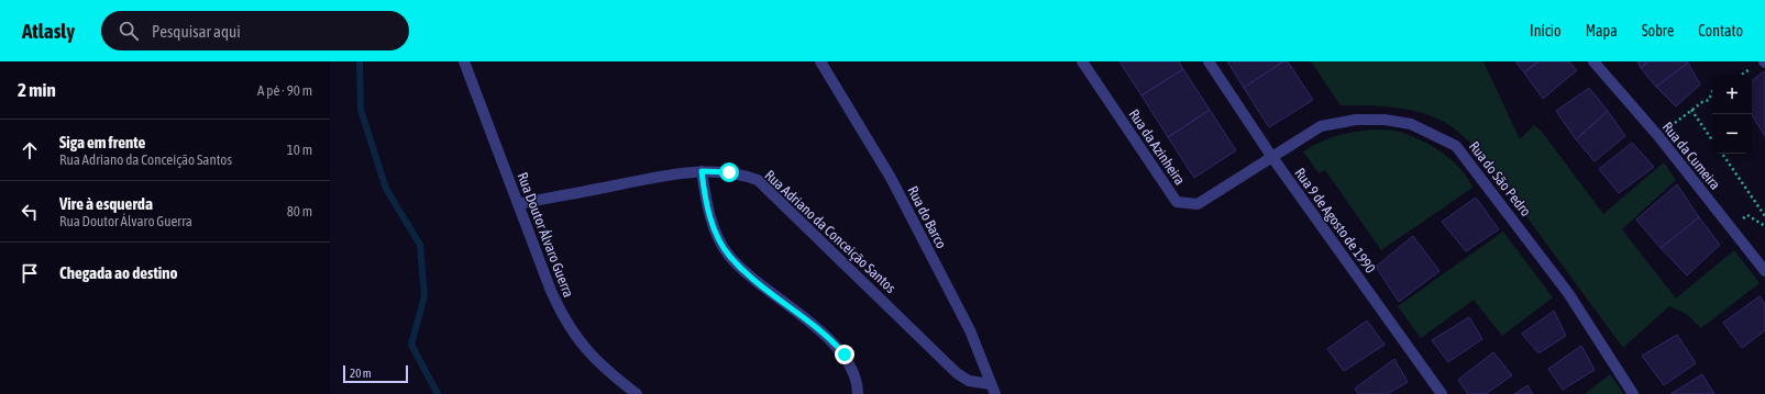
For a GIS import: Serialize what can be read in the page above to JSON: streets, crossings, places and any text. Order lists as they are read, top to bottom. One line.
{"streets":{"street":["Rua da Azinheira","Rua da Cumeira","Rua do São Pedro","Rua do Barco","Rua 9 de Agosto de 1990","Rua Adriano da Conceição Santos","Rua Doutor Álvaro Guerra"]},"crossings":[["Rua da Azinheira","Rua do São Pedro"],["Rua da Azinheira","Rua 9 de Agosto de 1990"],["Rua do São Pedro","Rua 9 de Agosto de 1990"],["Rua do Barco","Rua Adriano da Conceição Santos"],["Rua Adriano da Conceição Santos","Rua Doutor Álvaro Guerra"]],"scale_bar":"20 m","page":{"header":"Atlasly","search":"Pesquisar aqui","nav":["Início","Mapa","Sobre","Contato"],"heading":["2 min","A pé · 90 m"],"map_buttons":["+","−"],"list":[["Siga em frente","Rua Adriano da Conceição Santos","10 m"],["Vire à esquerda","Rua Doutor Álvaro Guerra","80 m"],"Chegada ao destino"],"scale":"20 m"}}
